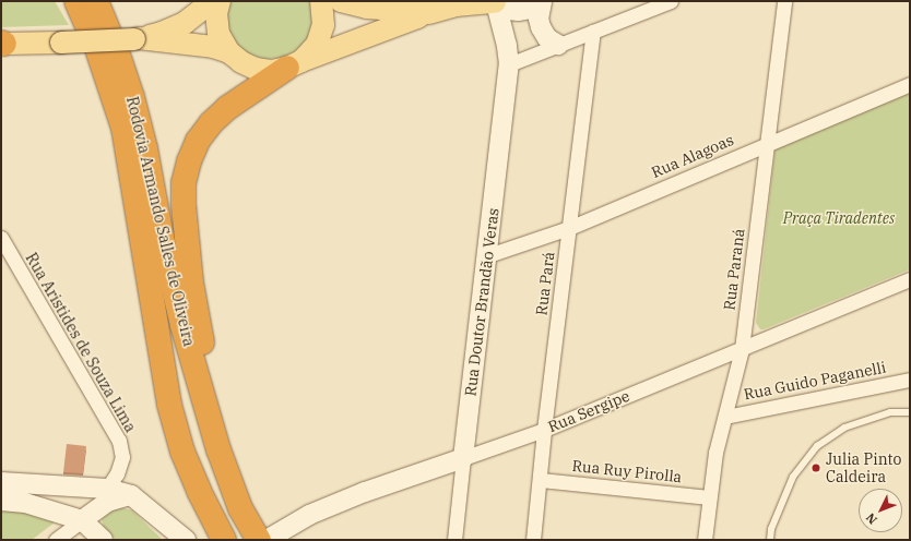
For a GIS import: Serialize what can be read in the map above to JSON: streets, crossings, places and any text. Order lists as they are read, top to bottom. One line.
{"streets":{"highway":["Rodovia Armando Salles de Oliveira"],"street":["Rua Alagoas","Rua Paraná","Rua Pará","Rua Doutor Brandão Veras","Rua Aristides de Souza Lima","Rua Guido Paganelli","Rua Sergipe","Rua Ruy Pirolla"]},"crossings":[["Rua Alagoas","Rua Paraná"],["Rua Alagoas","Rua Pará"],["Rua Alagoas","Rua Doutor Brandão Veras"],["Rua Paraná","Rua Guido Paganelli"],["Rua Paraná","Rua Sergipe"],["Rua Paraná","Rua Ruy Pirolla"],["Rua Pará","Rua Sergipe"],["Rua Pará","Rua Ruy Pirolla"],["Rua Doutor Brandão Veras","Rua Sergipe"]],"parks":["Praça Tiradentes"],"places":["Julia Pinto Caldeira"],"north":"bottom left"}
